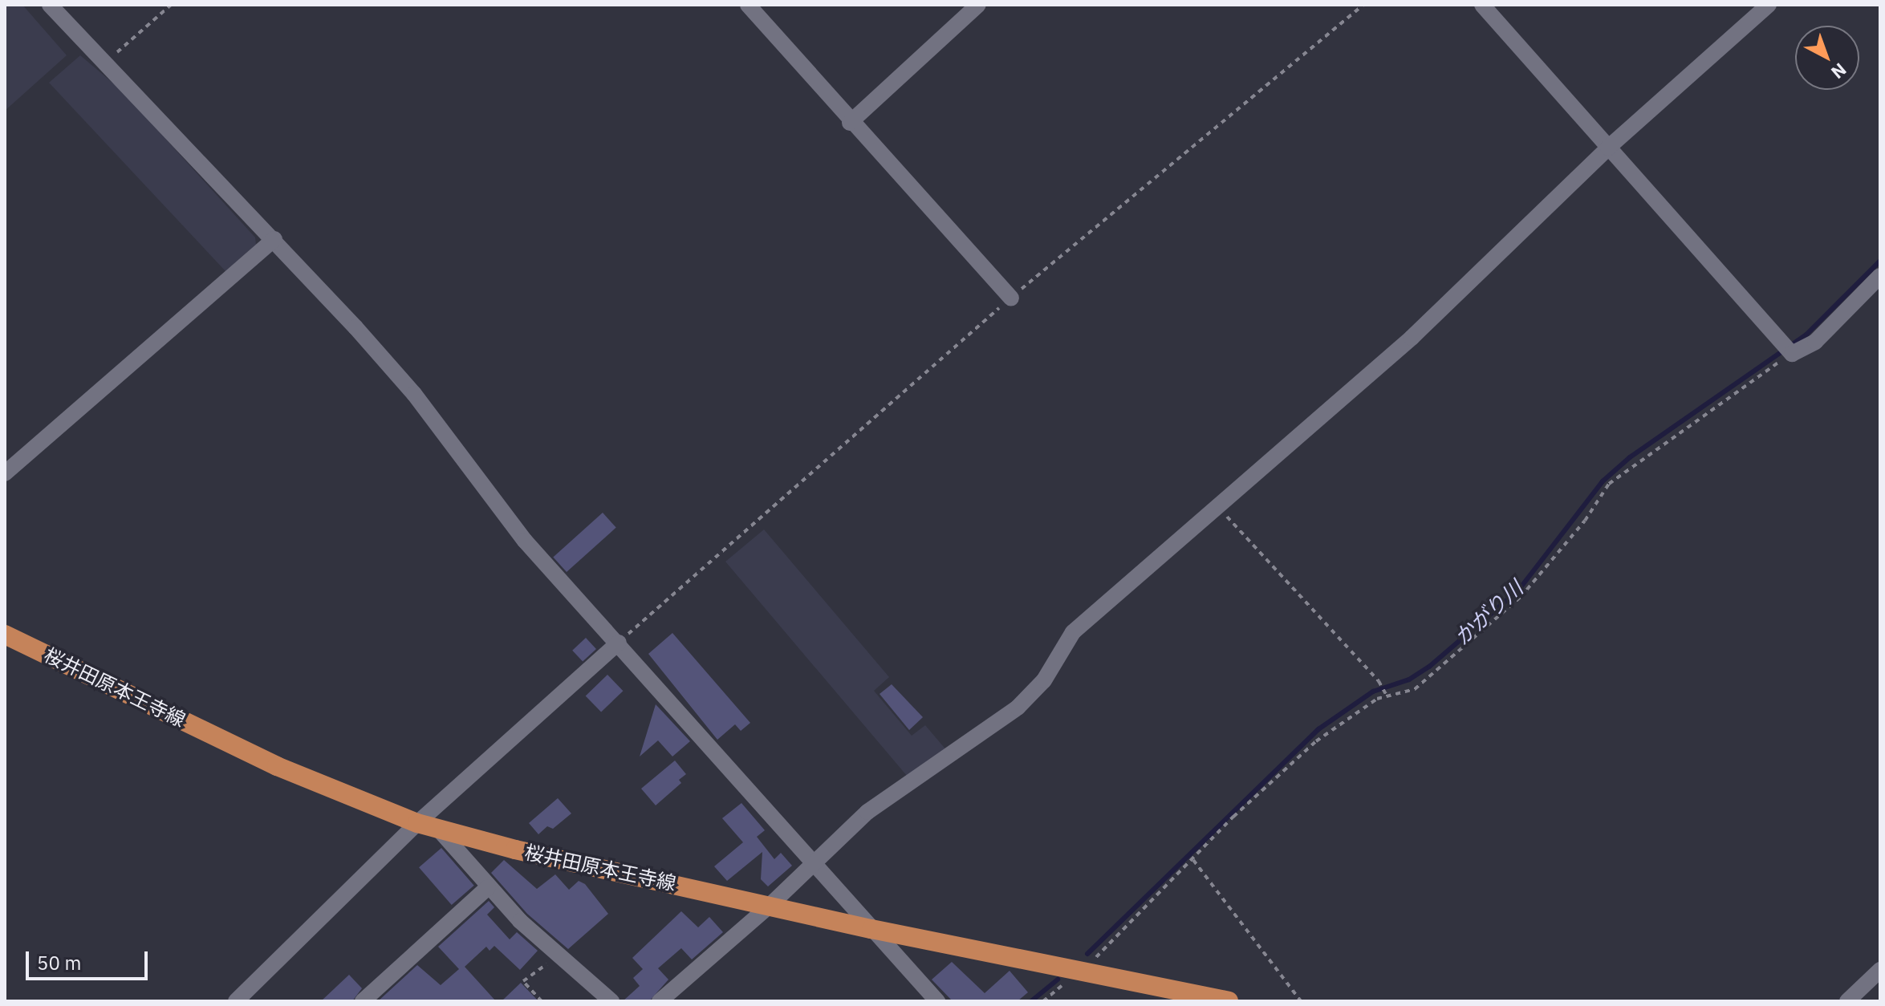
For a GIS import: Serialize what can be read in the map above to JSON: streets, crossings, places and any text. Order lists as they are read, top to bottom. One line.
{"streets":{"main road":["桜井田原本王寺線"]},"water":["かがり川"],"scale_bar":"50 m","north":"bottom right"}
